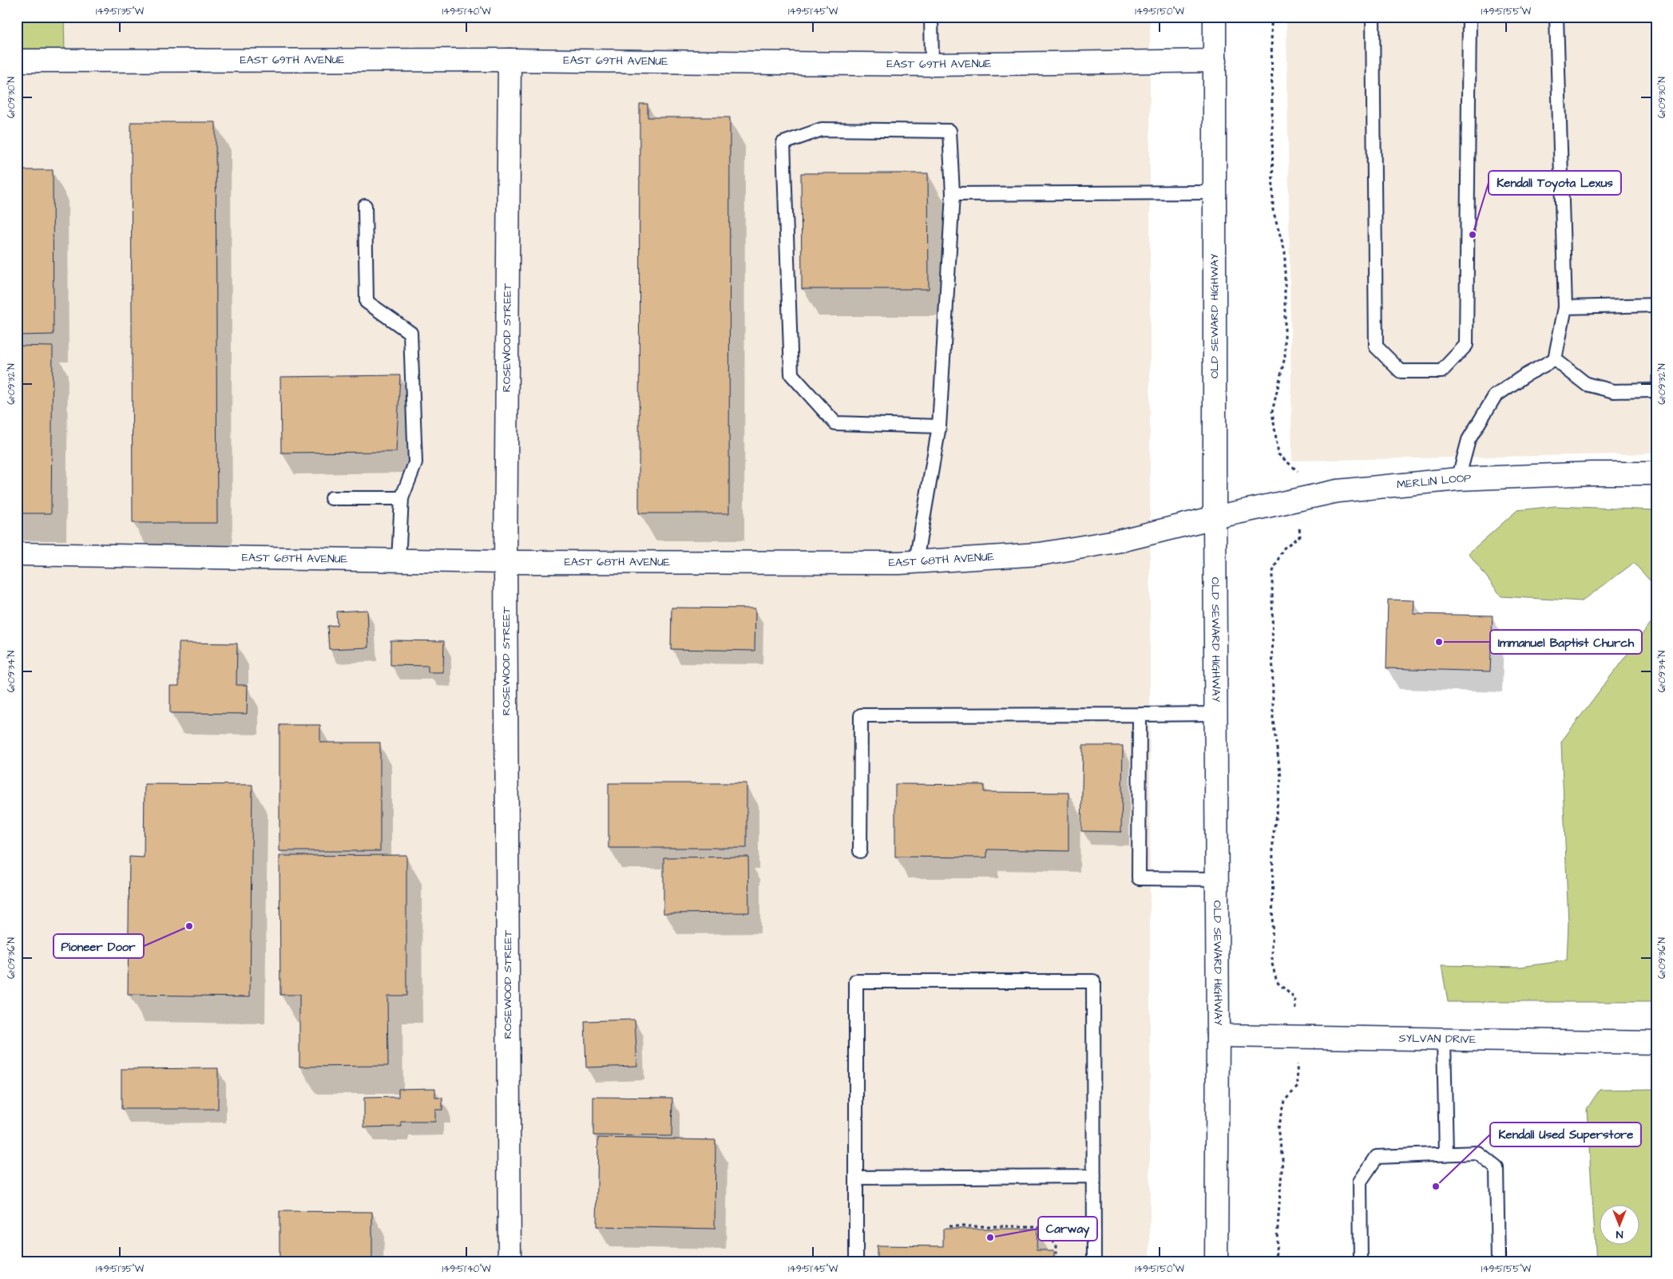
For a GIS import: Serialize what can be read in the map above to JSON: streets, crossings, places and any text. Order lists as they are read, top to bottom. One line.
{"streets":{"street":["EAST 69TH AVENUE","OLD SEWARD HIGHWAY","ROSEWOOD STREET","MERLIN LOOP","EAST 68TH AVENUE","SYLVAN DRIVE"]},"crossings":[["EAST 69TH AVENUE","OLD SEWARD HIGHWAY"],["EAST 69TH AVENUE","ROSEWOOD STREET"],["OLD SEWARD HIGHWAY","MERLIN LOOP"],["OLD SEWARD HIGHWAY","EAST 68TH AVENUE"],["OLD SEWARD HIGHWAY","SYLVAN DRIVE"],["ROSEWOOD STREET","EAST 68TH AVENUE"],["MERLIN LOOP","EAST 68TH AVENUE"]],"places":["Kendall Toyota Lexus","Immanuel Baptist Church","Pioneer Door","Kendall Used Superstore","Carway"],"north":"bottom","coordinates":["149°51'35\"W","149°51'40\"W","149°51'45\"W","149°51'50\"W","149°51'55\"W","61°09'30\"N","61°09'32\"N","61°09'34\"N","61°09'36\"N"]}
